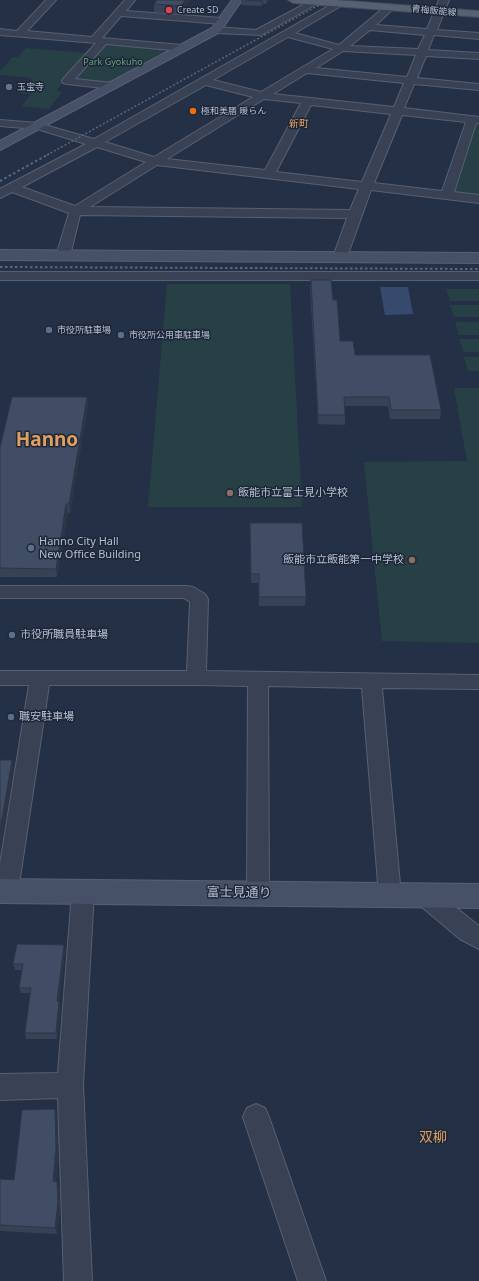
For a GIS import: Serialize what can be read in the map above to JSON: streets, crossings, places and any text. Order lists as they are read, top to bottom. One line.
{"streets":{"main road":["青梅飯能線"],"street":["富士見通り"]},"districts":["新町","Hanno","双柳"],"parks":["Park Gyokuho"],"places":["Create SD","玉宝寺","極和美膳 暖らん","市役所駐車場","市役所公用車駐車場","飯能市立富士見小学校","Hanno City Hall New Office Building","飯能市立飯能第一中学校","市役所職員駐車場","職安駐車場"]}
